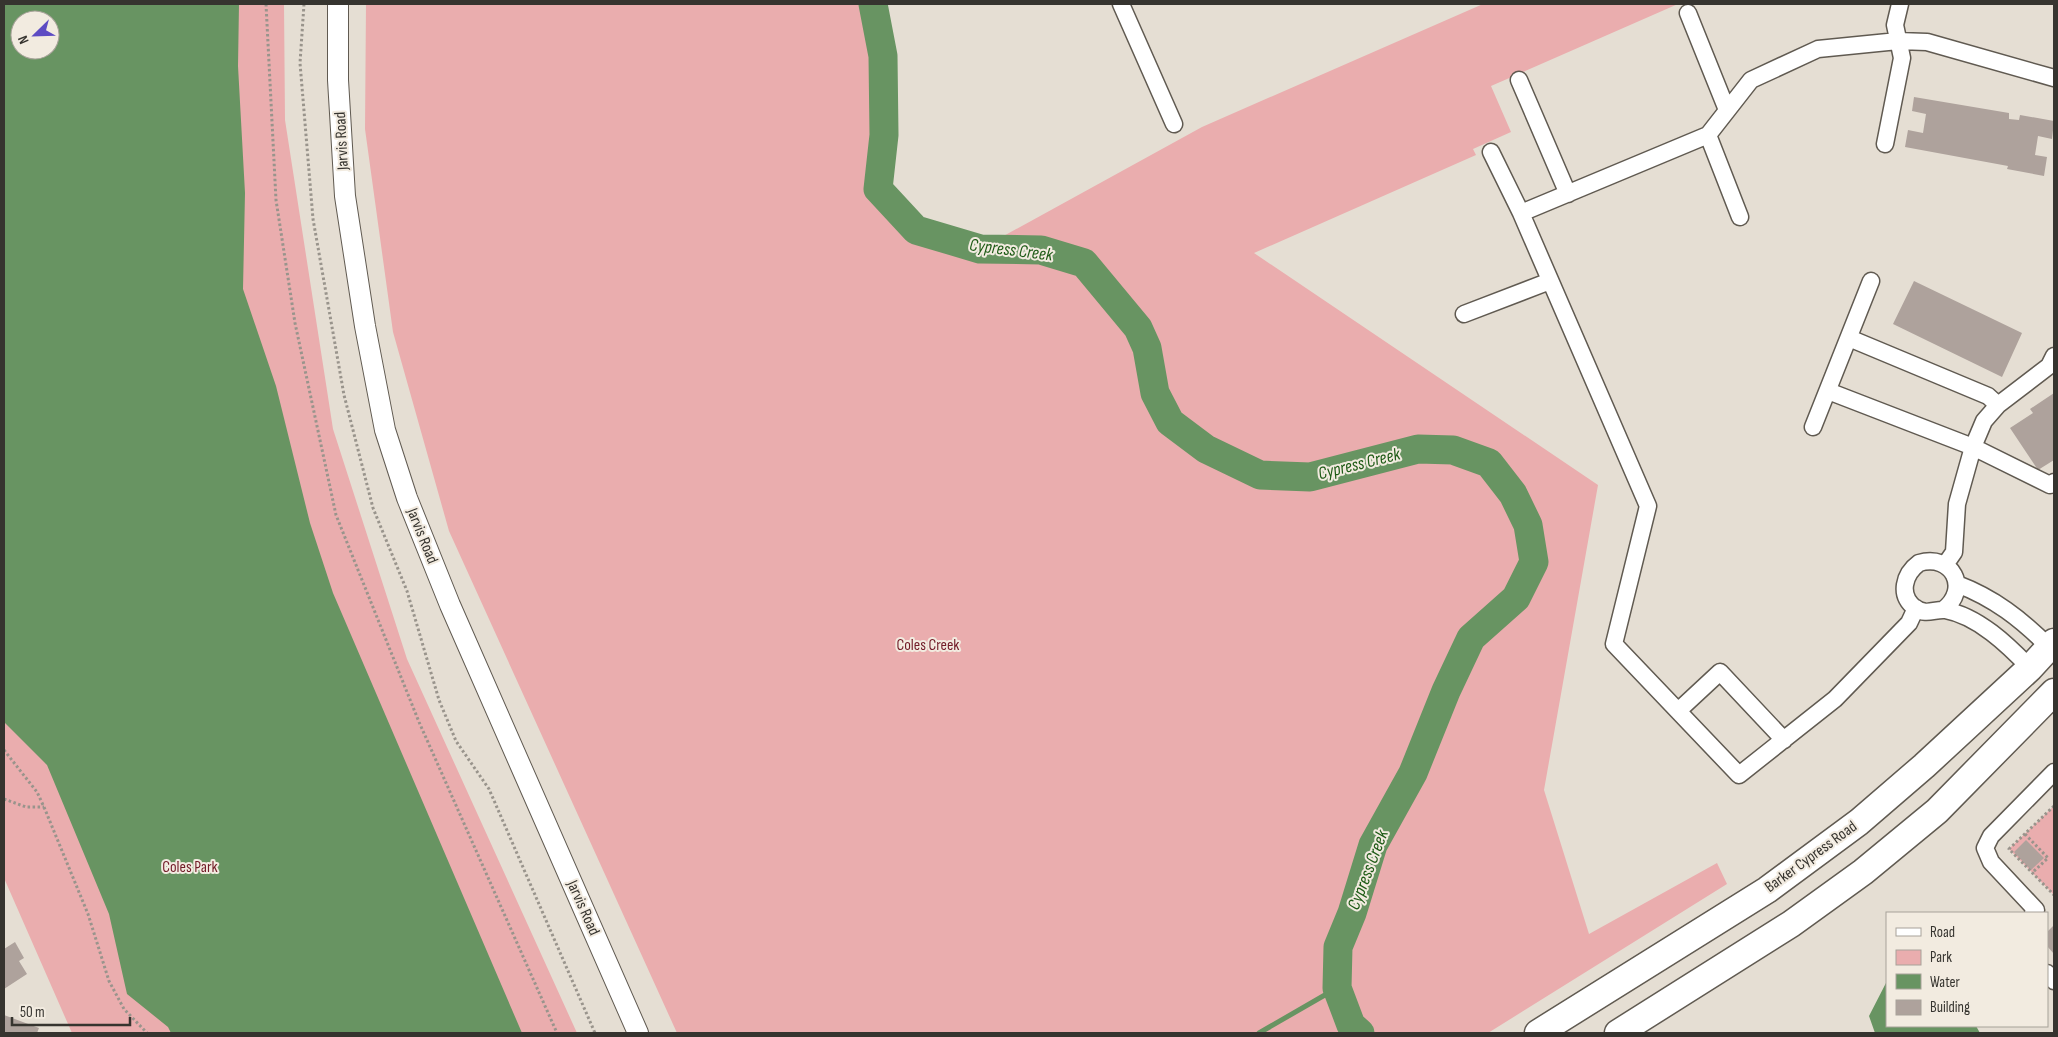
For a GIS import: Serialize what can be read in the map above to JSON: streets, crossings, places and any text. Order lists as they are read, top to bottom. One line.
{"streets":{"main road":["Barker Cypress Road"],"street":["Jarvis Road"]},"water":["Cypress Creek"],"parks":["Coles Creek","Coles Park"],"legend":["Road","Park","Water","Building"],"scale_bar":"50 m","north":"bottom left"}
